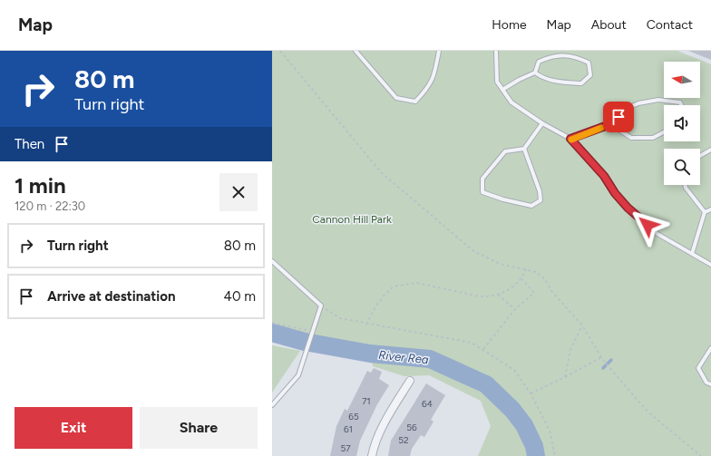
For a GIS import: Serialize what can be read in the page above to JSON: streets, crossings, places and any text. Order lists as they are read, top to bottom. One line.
{"water":["River Rea"],"parks":["Cannon Hill Park"],"house_numbers":["71","64","65","56","61","52","57"],"north":"left","page":{"header":"Map","nav":["Home","Map","About","Contact"],"turn":["80 m","Turn right"],"then":"Then","heading":["1 min","120 m · 22:30"],"list":[{"name":"Turn right","value":"80 m"},{"name":"Arrive at destination","value":"40 m"}],"buttons":["Exit","Share"]}}
